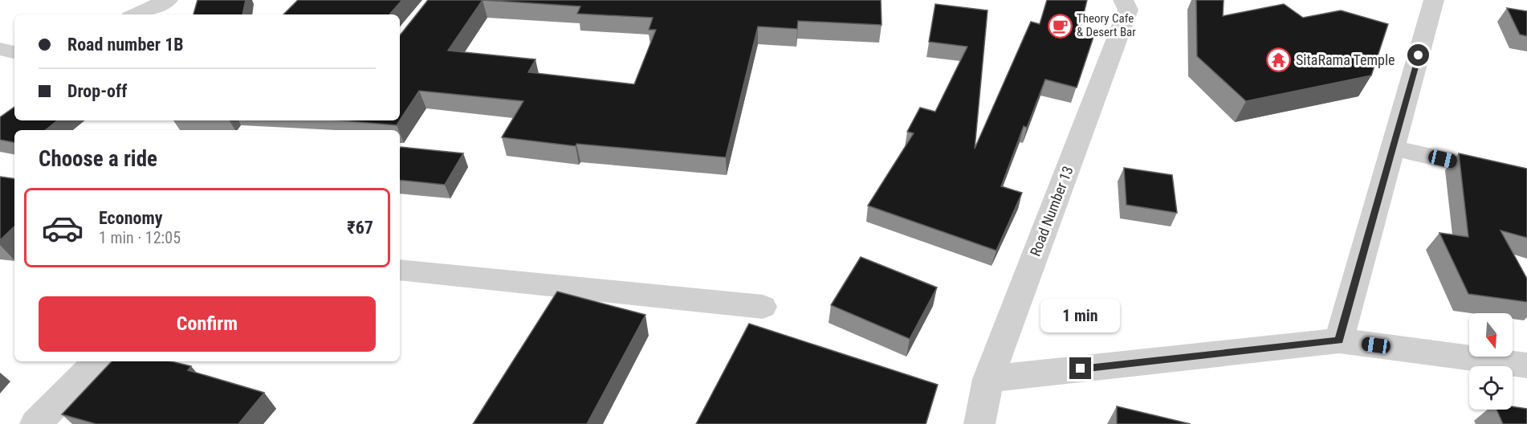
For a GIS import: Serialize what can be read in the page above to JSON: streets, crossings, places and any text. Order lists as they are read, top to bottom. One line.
{"streets":{"street":["Road Number 13"]},"places":{"cafe":["Theory Cafe & Desert Bar"],"temple":["SitaRama Temple"]},"north":"bottom","page":{"banner":["Road number 1B","Drop-off"],"heading":"Choose a ride","list":[{"name":"Economy","note":"1 min · 12:05","value":"₹67"}],"buttons":"Confirm","bubble":"1 min"}}
